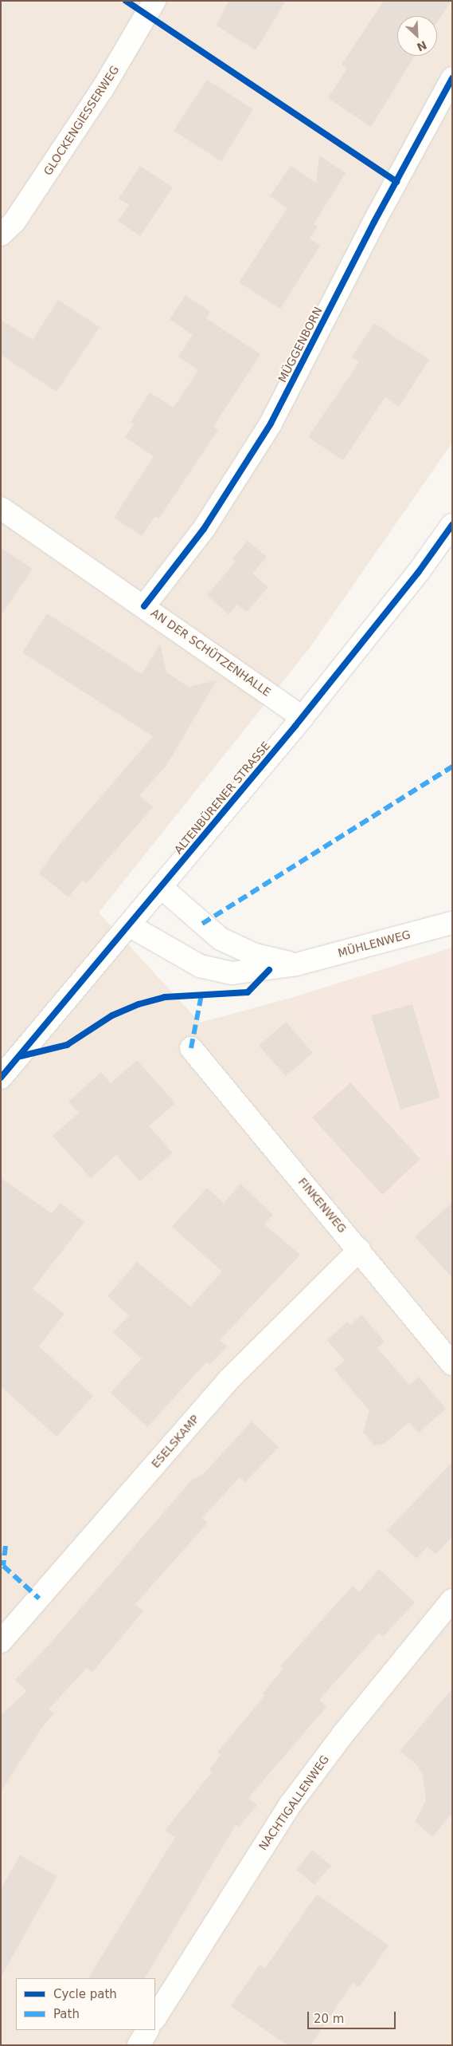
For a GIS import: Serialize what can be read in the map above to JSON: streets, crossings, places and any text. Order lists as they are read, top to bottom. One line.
{"streets":{"street":["GLOCKENGIESSERWEG","MÜGGENBORN","AN DER SCHÜTZENHALLE","ALTENBÜRENER STRASSE","MÜHLENWEG","FINKENWEG","ESELSKAMP","NACHTIGALLENWEG"]},"crossings":[["MÜGGENBORN","AN DER SCHÜTZENHALLE"],["AN DER SCHÜTZENHALLE","ALTENBÜRENER STRASSE"],["ALTENBÜRENER STRASSE","MÜHLENWEG"],["FINKENWEG","ESELSKAMP"]],"legend":["Cycle path","Path"],"scale_bar":"20 m","north":"bottom right"}
